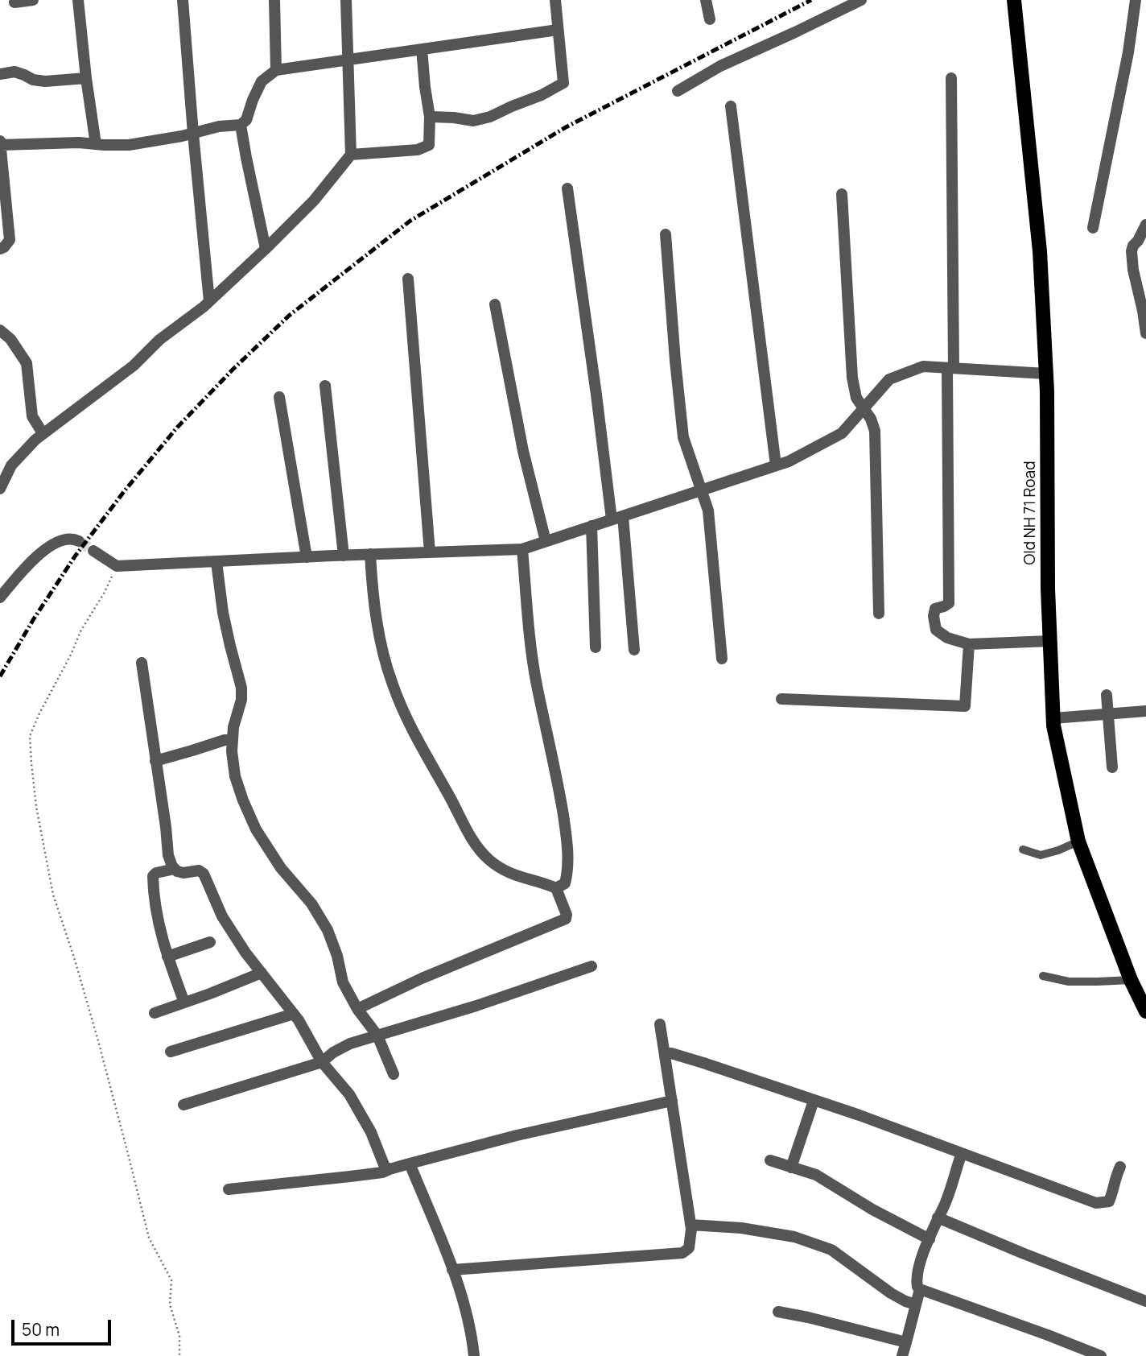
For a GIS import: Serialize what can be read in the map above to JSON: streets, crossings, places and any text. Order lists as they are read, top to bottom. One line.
{"streets":{"main road":["Old NH 71 Road"]},"scale_bar":"50 m"}
